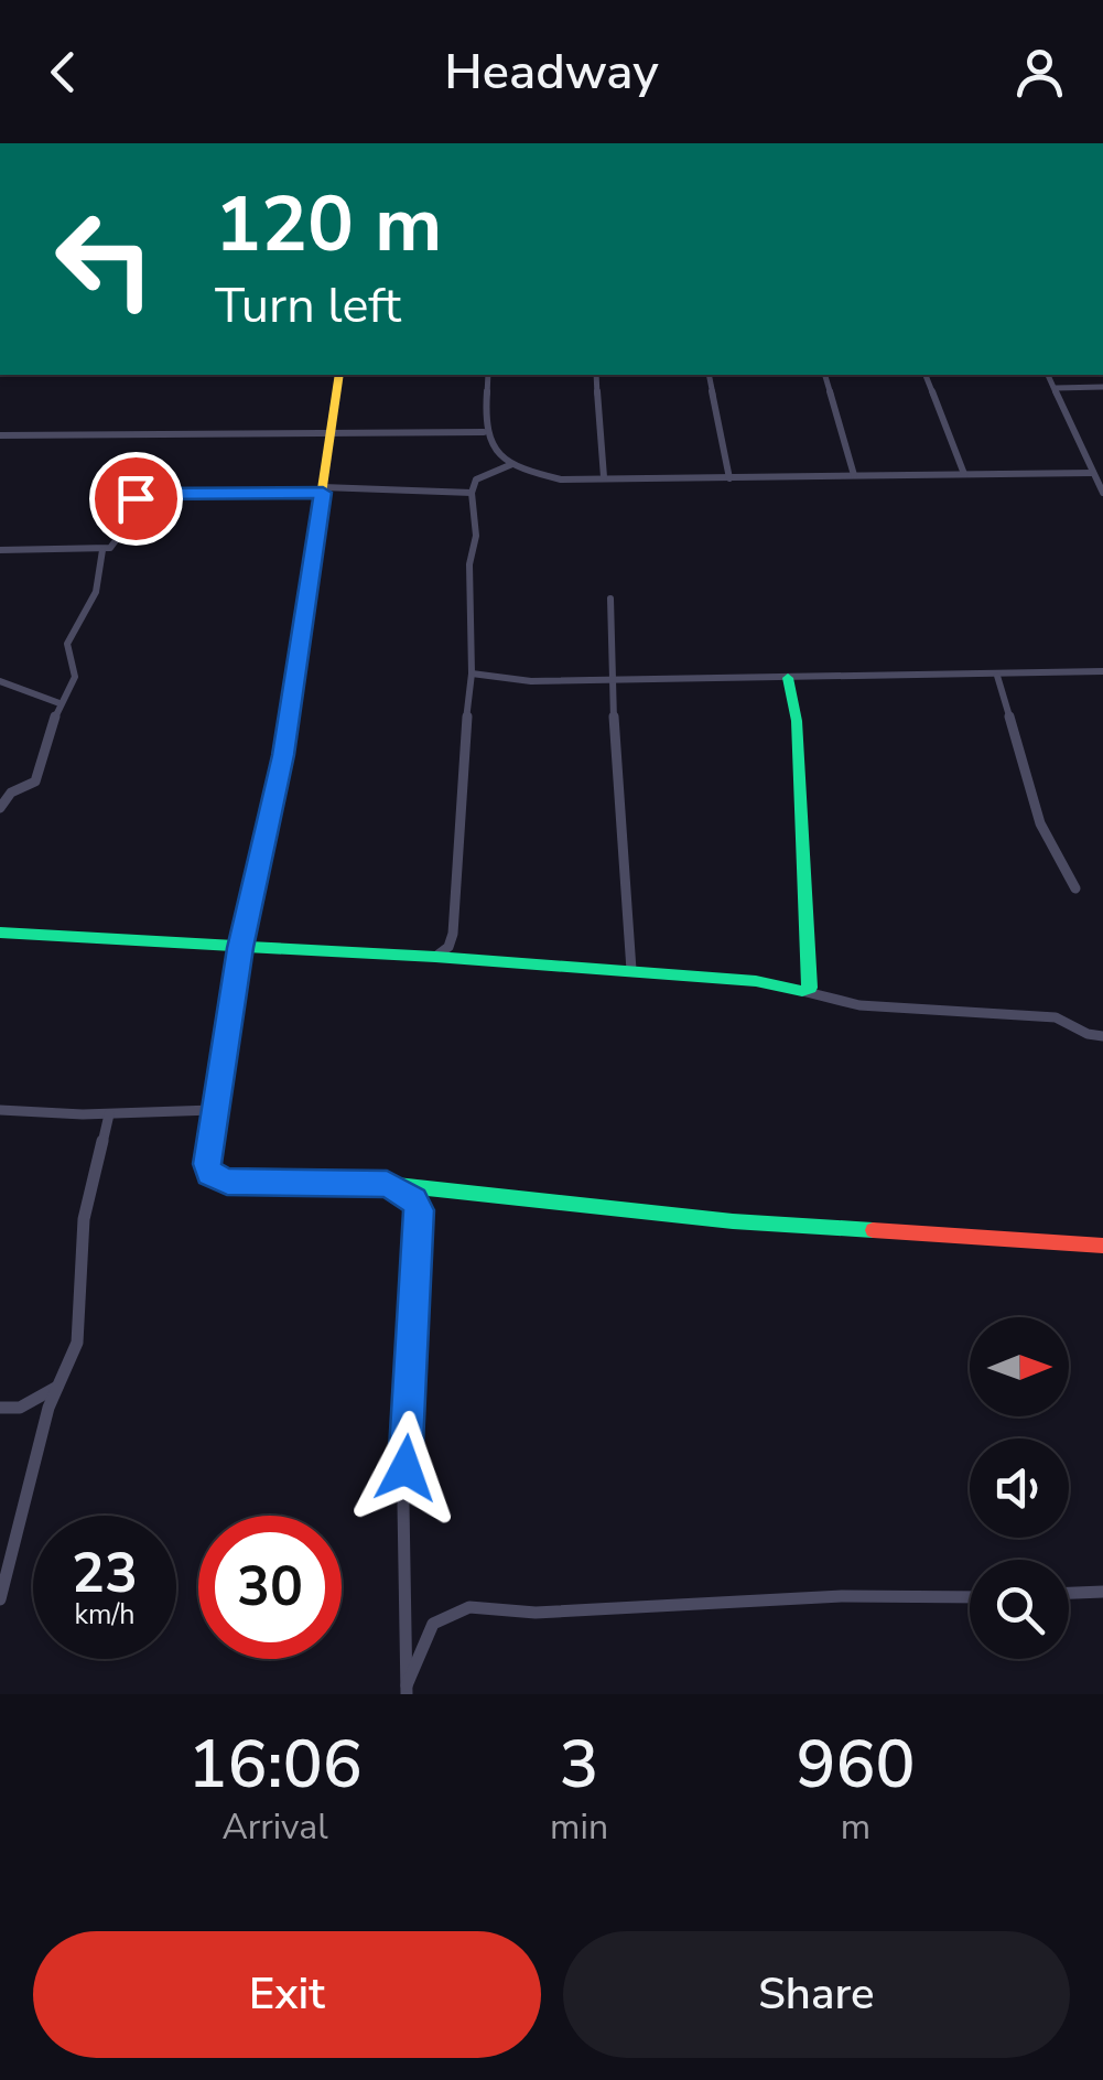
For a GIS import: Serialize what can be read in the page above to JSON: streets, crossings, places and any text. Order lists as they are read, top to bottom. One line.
{"north":"right","page":{"header":"Headway","turn":["120 m","Turn left"],"speed":"23 km/h","limit":"30","eta":["16:06","Arrival","3","min","960","m"],"buttons":["Exit","Share"]}}
